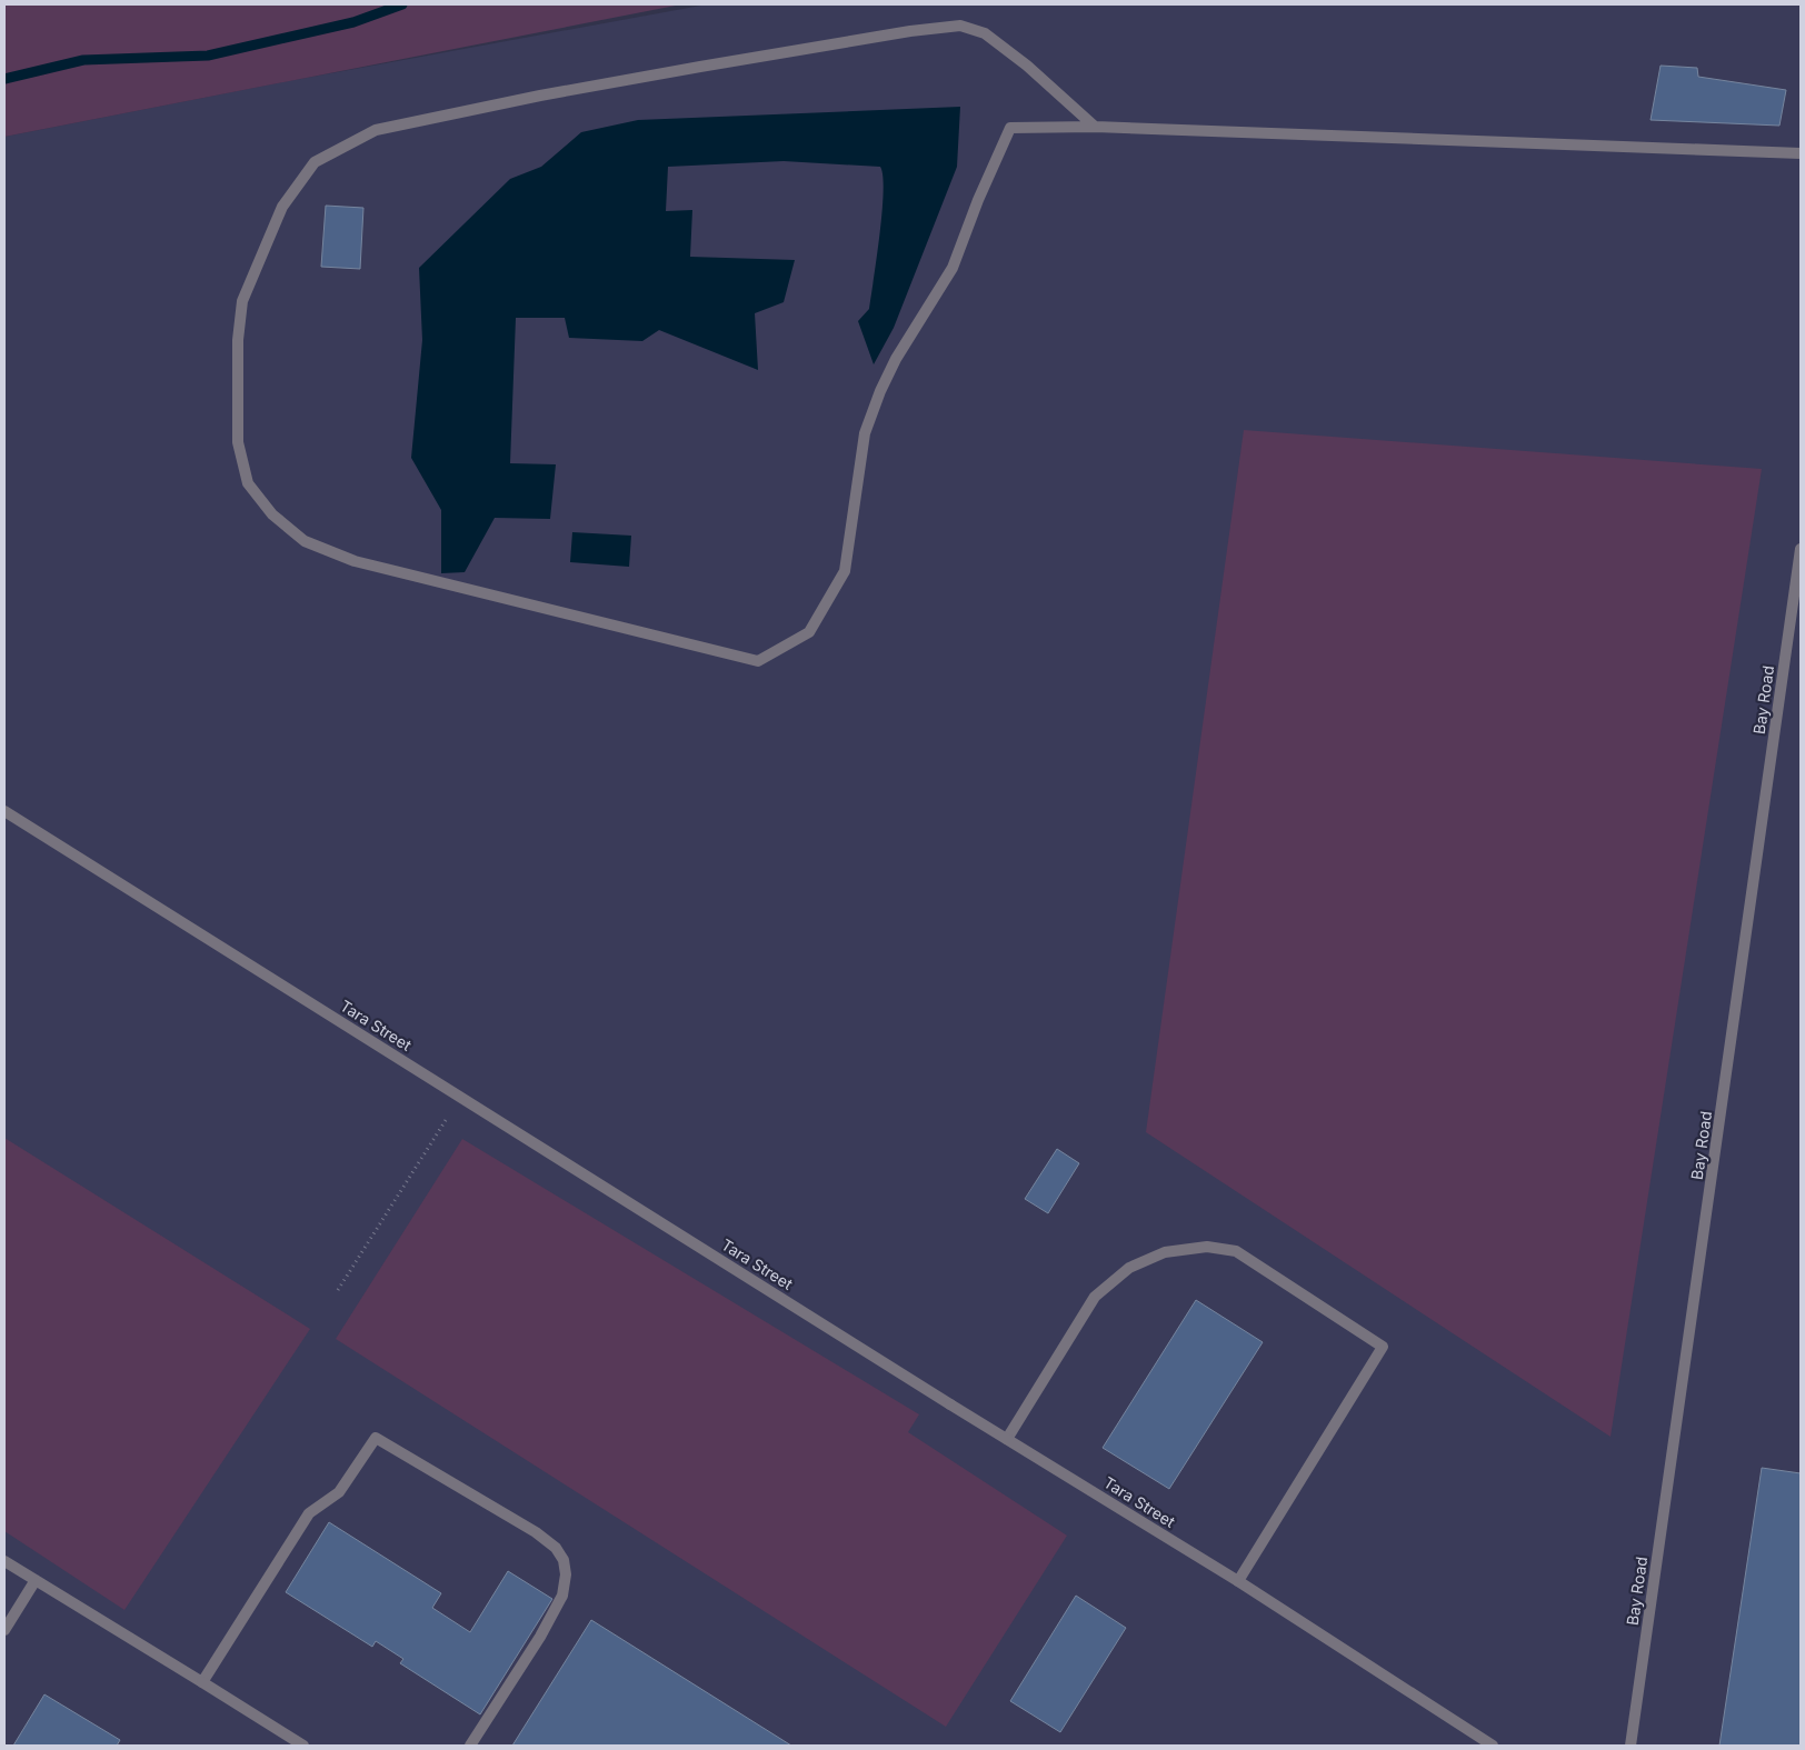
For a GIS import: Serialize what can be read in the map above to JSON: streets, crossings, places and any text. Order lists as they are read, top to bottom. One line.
{"streets":{"street":["Bay Road","Tara Street"]}}
